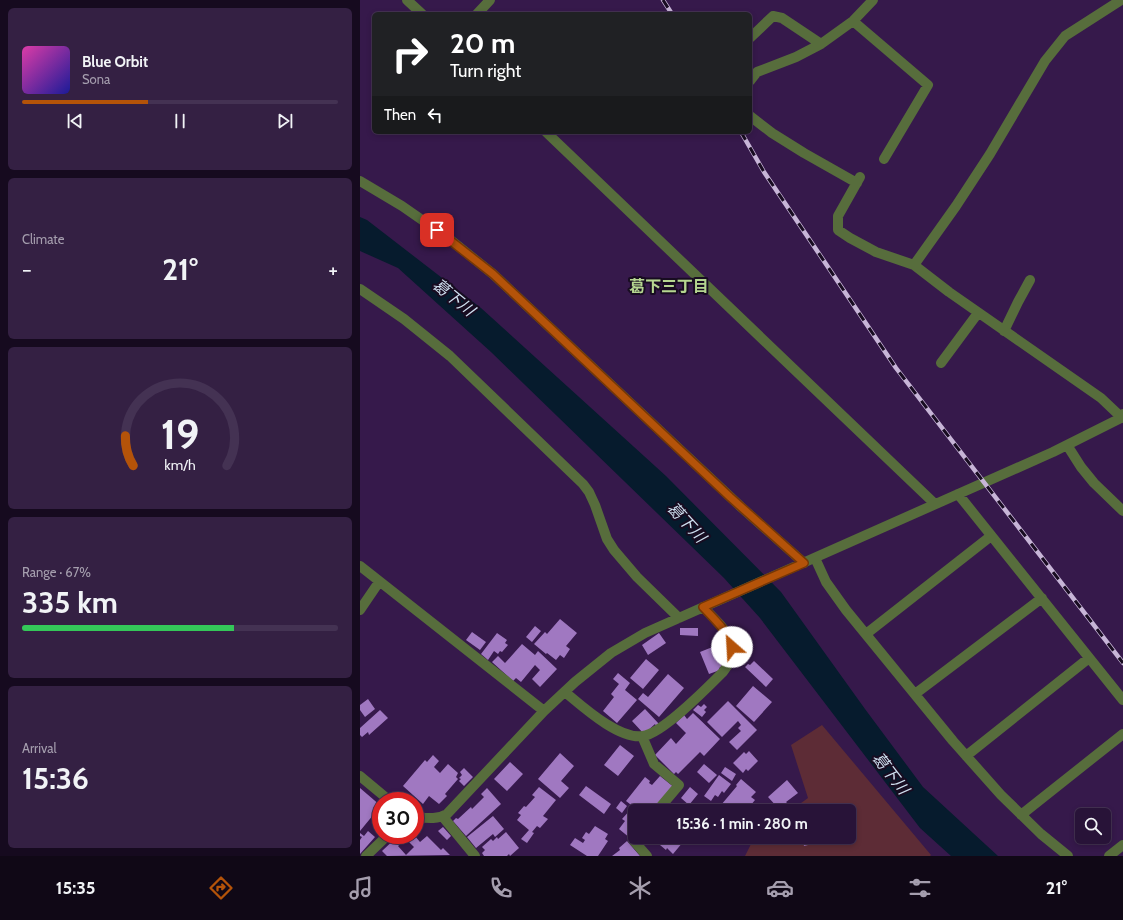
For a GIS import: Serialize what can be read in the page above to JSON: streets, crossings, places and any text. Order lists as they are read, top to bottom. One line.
{"districts":["葛下三丁目"],"water":["葛下川"],"page":{"turn":["20 m","Turn right"],"song":["Blue Orbit","Sona"],"then":"Then","tile":["Climate",["Range · 67%","335 km"],["Arrival","15:36"]],"heat":["−","21°","+"],"limit":"30","trip":"15:36 · 1 min · 280 m","tabs":["15:35","21°"],"gauge":["19","km/h"]}}
